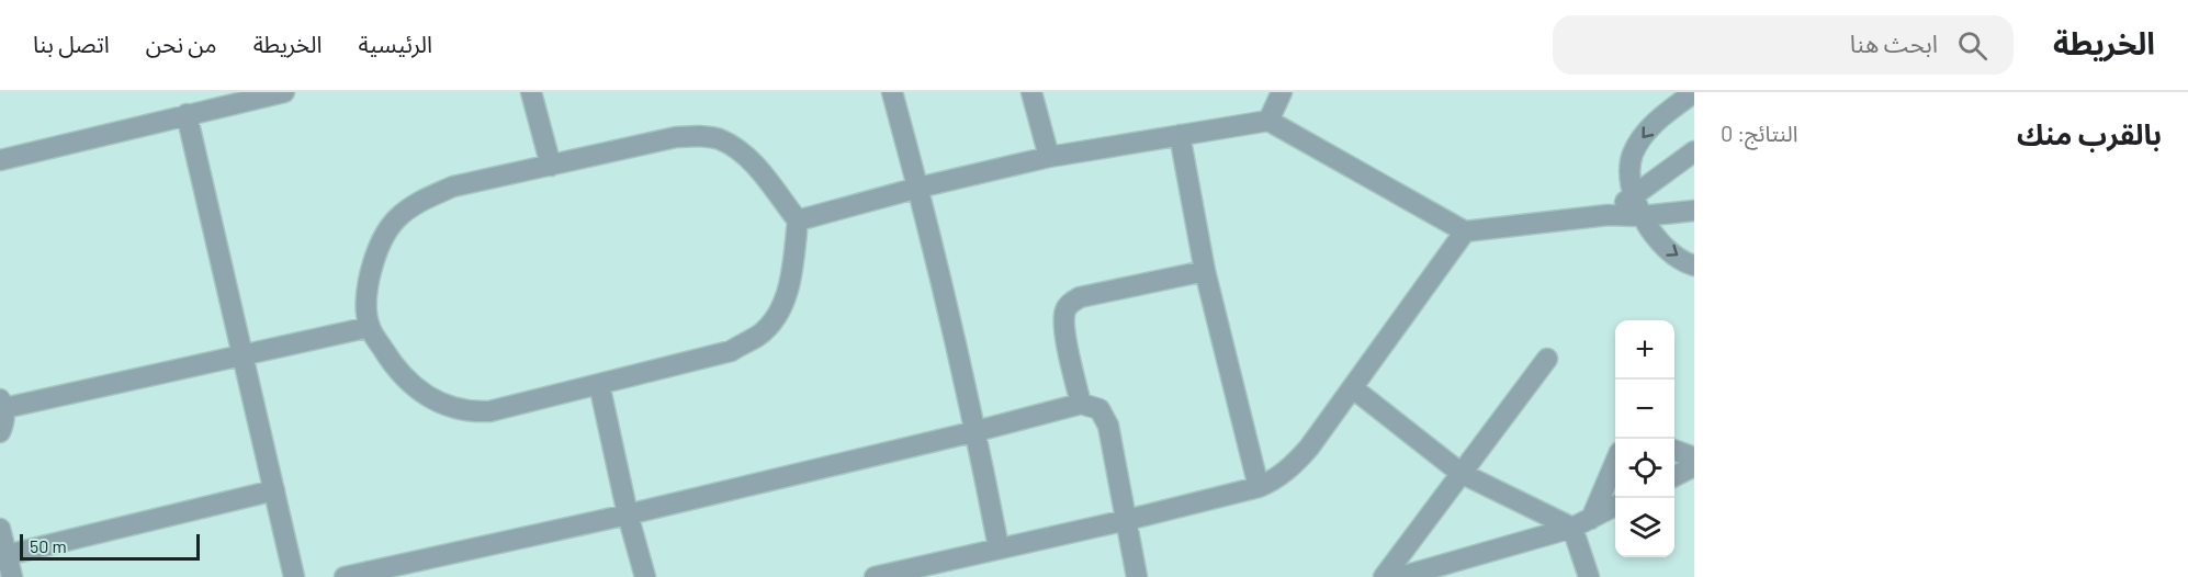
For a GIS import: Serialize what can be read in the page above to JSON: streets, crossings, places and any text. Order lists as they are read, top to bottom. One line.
{"scale_bar":"50 m","page":{"header":"الخريطة","search":"ابحث هنا","nav":["الرئيسية","الخريطة","من نحن","اتصل بنا"],"heading":["بالقرب منك","النتائج: 0"],"map_buttons":["+","−"],"scale":"50 m"}}
